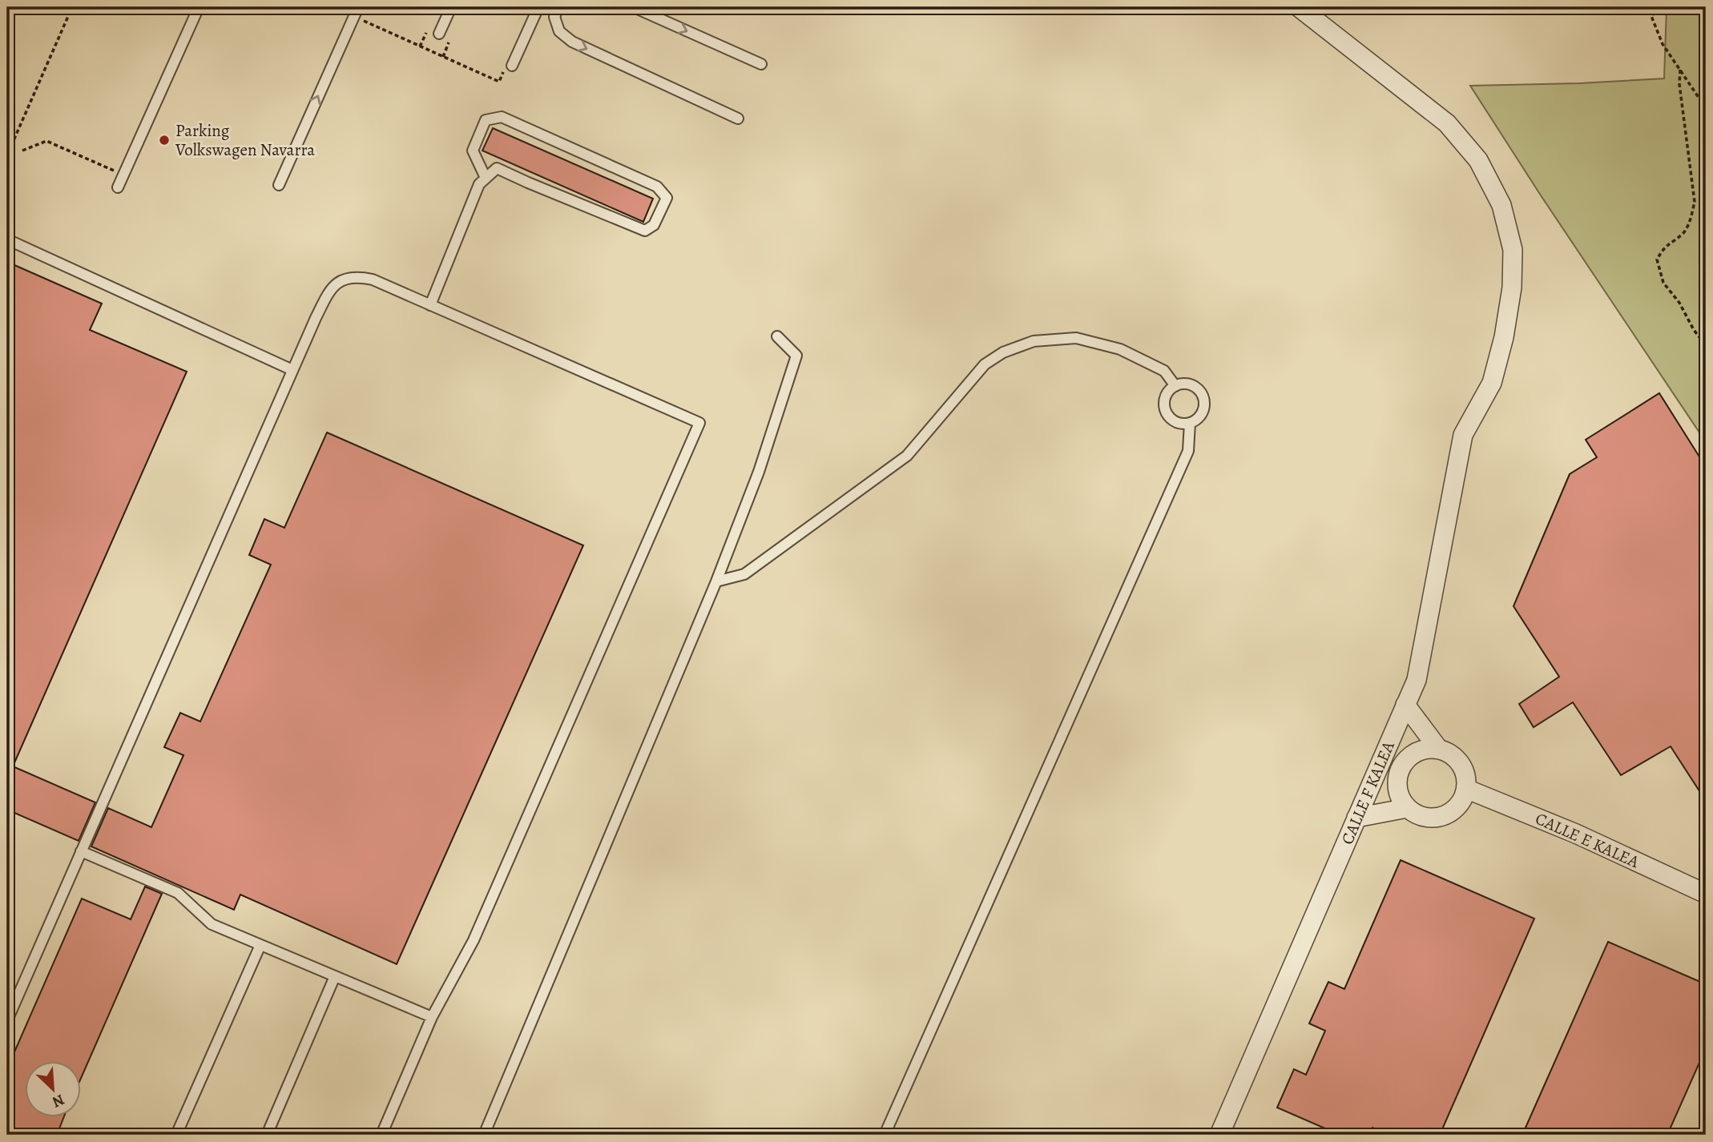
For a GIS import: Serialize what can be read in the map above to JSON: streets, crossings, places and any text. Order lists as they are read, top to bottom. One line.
{"streets":{"street":["CALLE F KALEA","CALLE E KALEA"]},"places":["Parking Volkswagen Navarra"],"north":"bottom right"}
